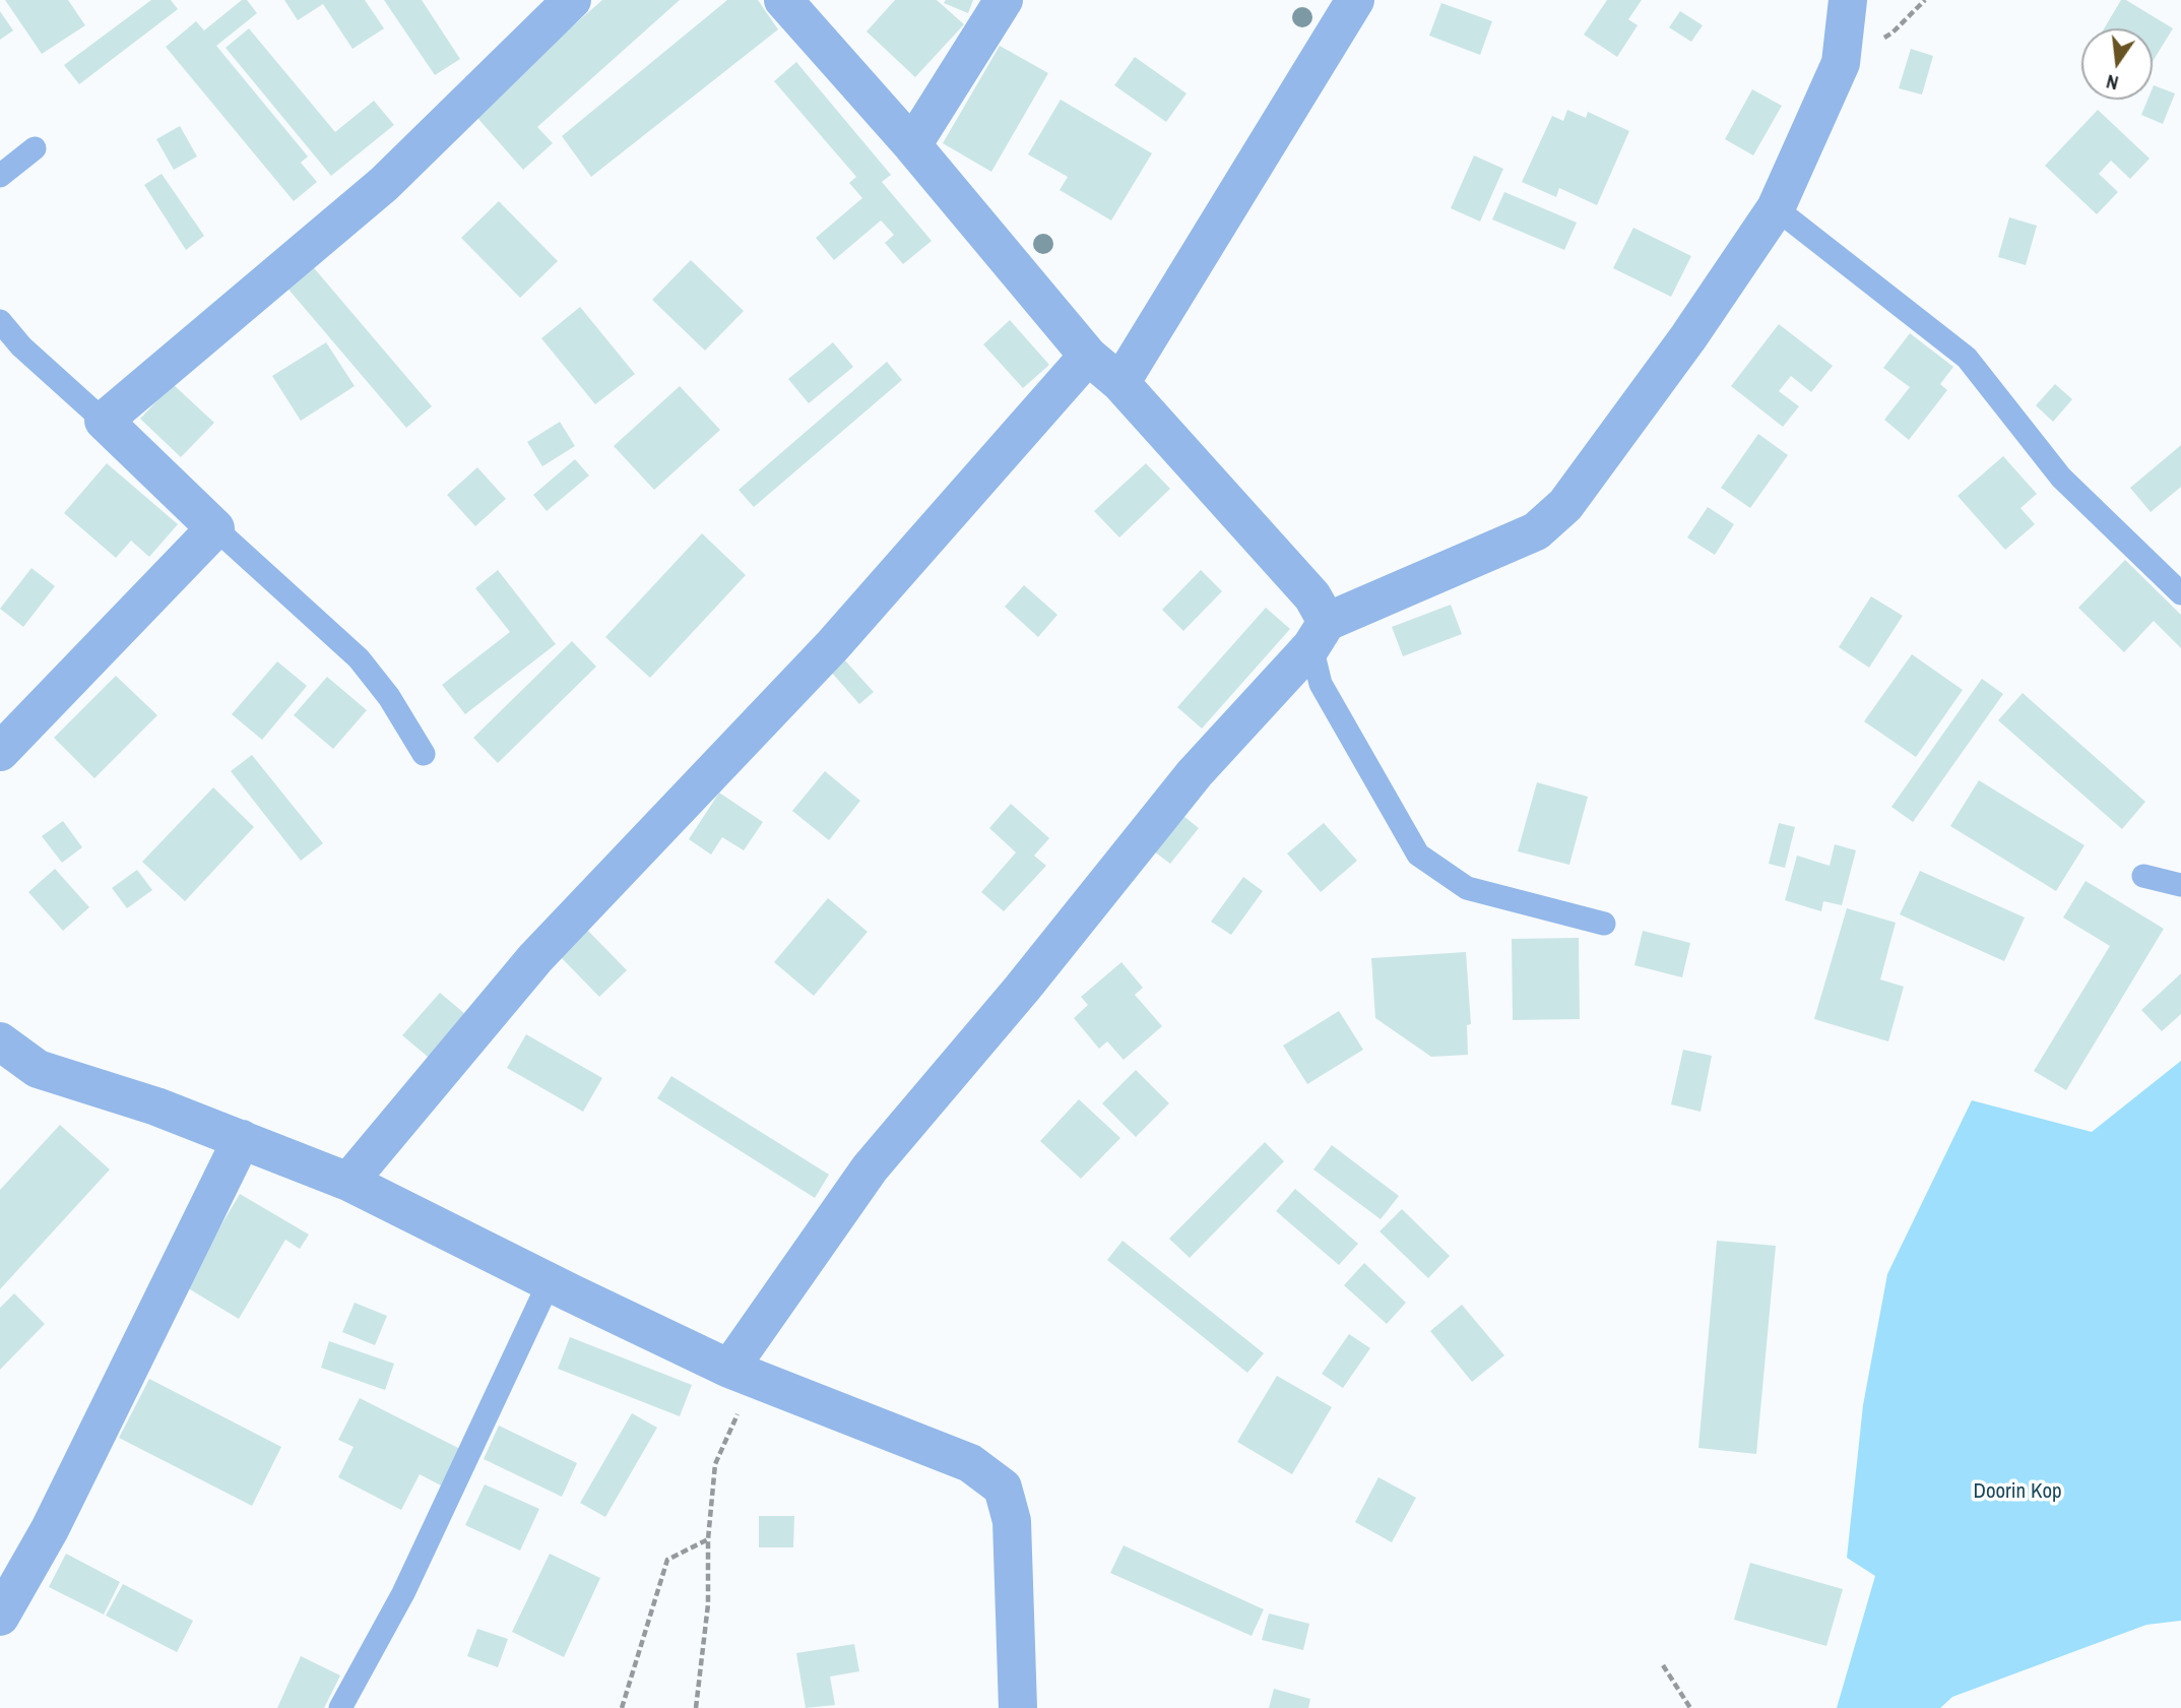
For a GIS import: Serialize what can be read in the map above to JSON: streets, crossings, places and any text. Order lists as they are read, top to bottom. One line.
{"parks":["Doorin Kop"],"north":"bottom"}
